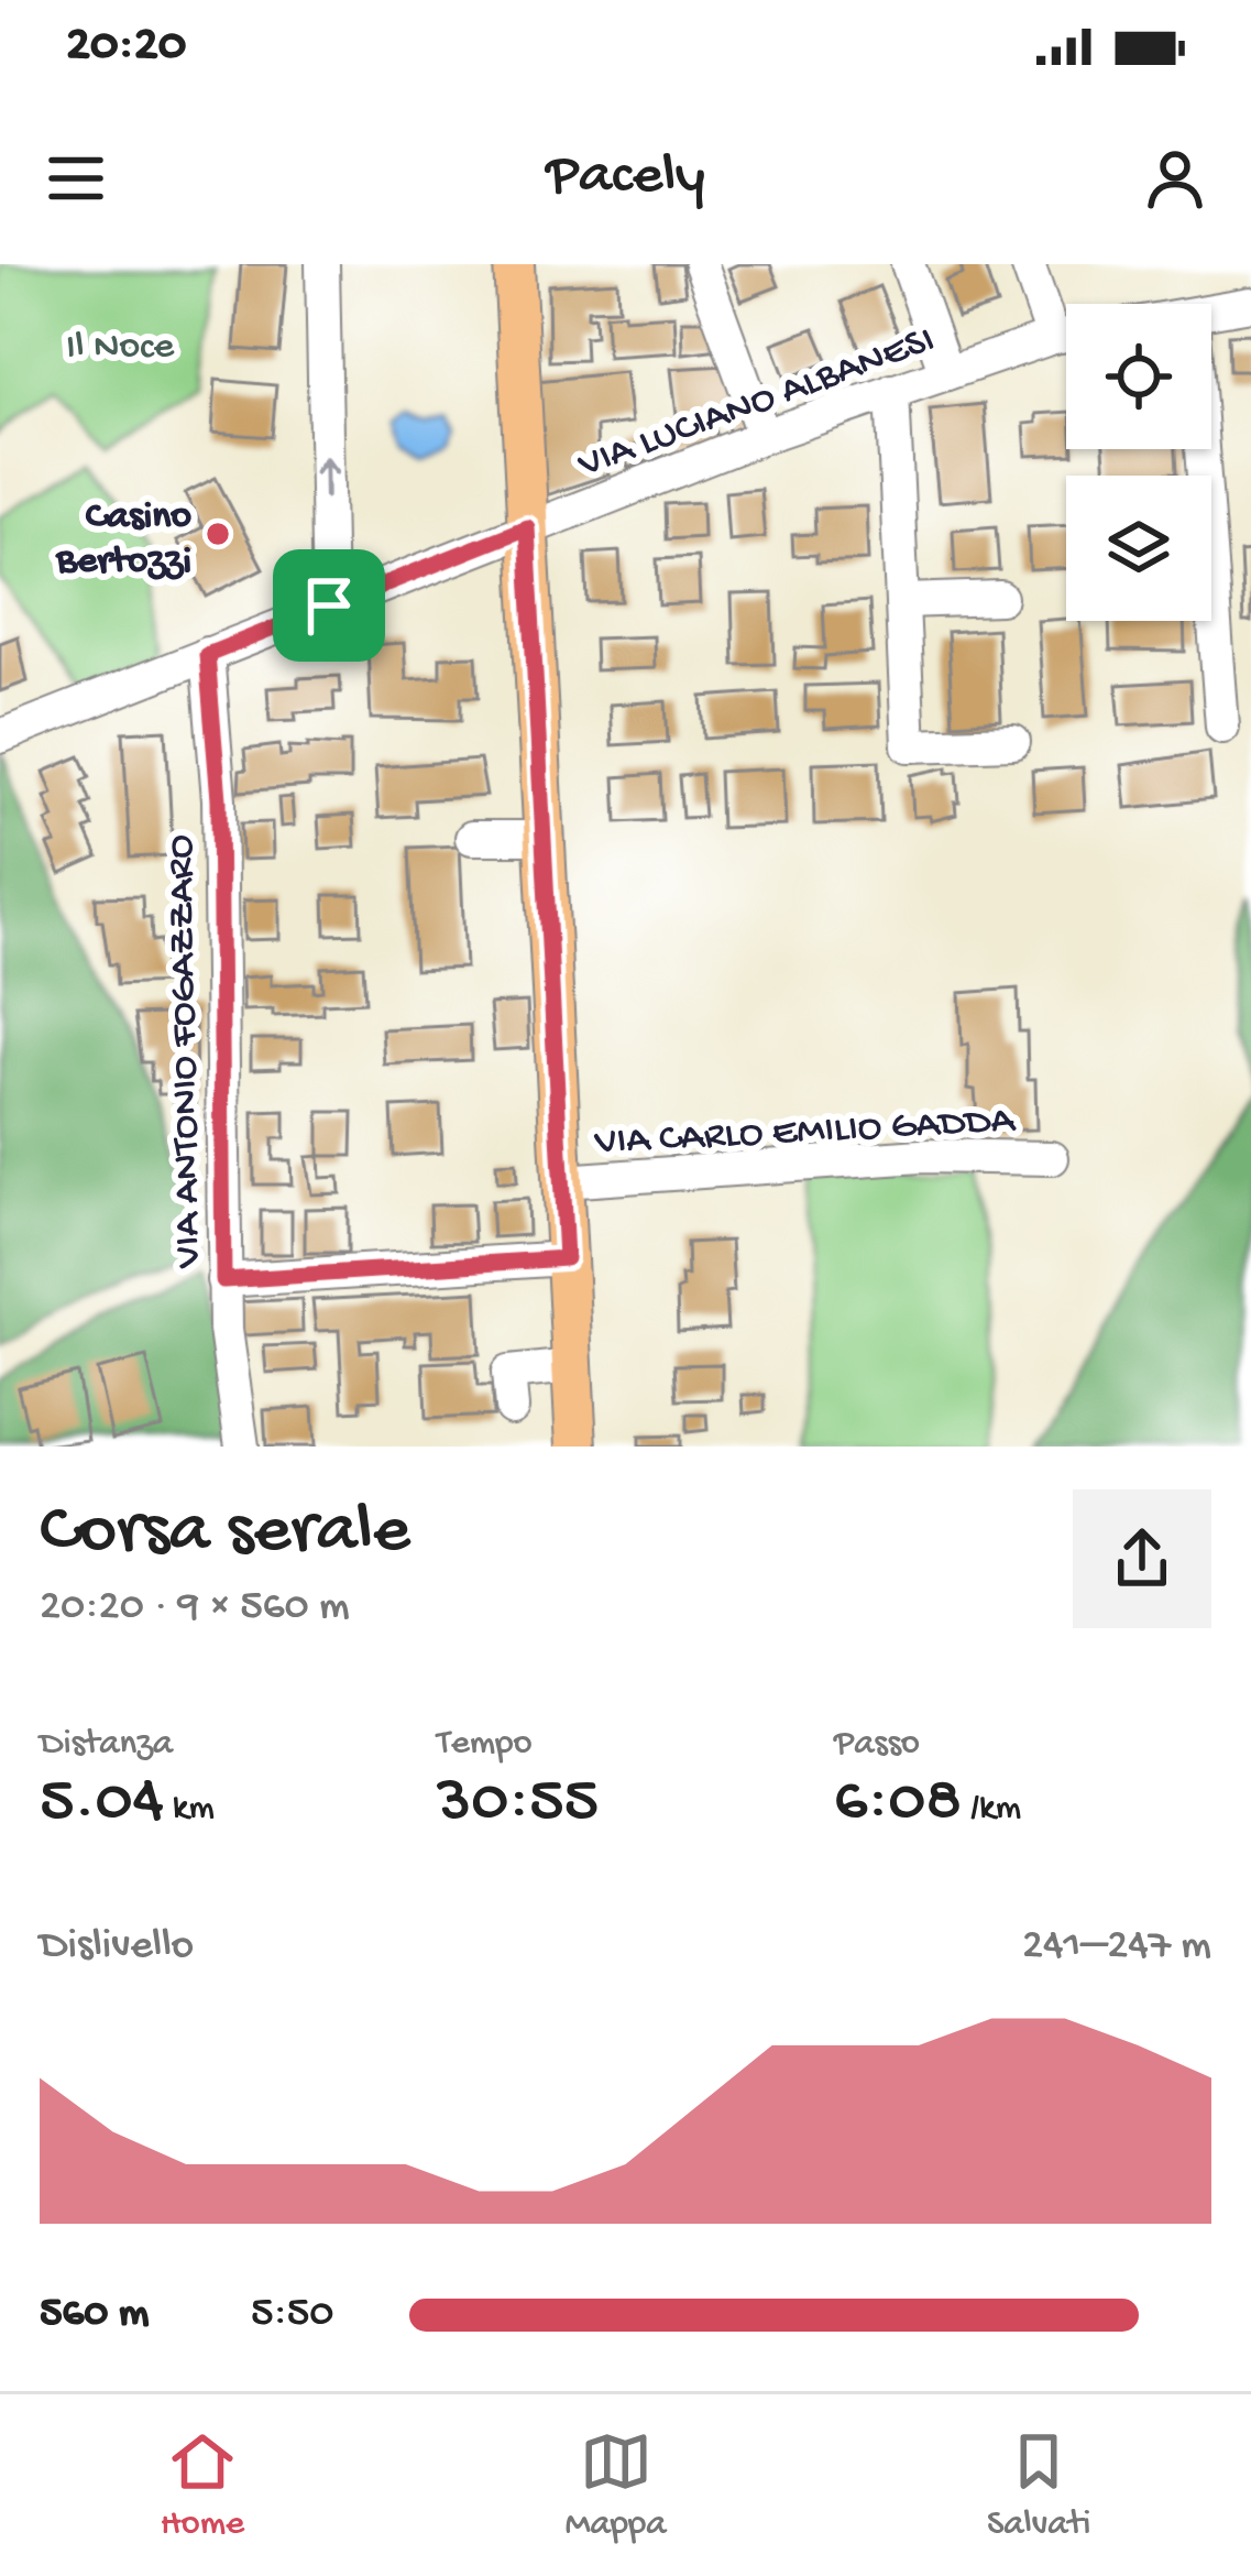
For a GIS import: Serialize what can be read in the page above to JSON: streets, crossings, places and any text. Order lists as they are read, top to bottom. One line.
{"streets":{"street":["VIA LUCIANO ALBANESI","VIA ANTONIO FOGAZZARO","VIA CARLO EMILIO GADDA"]},"crossings":[["VIA LUCIANO ALBANESI","VIA ANTONIO FOGAZZARO"]],"parks":["Il Noce"],"places":["Casino Bertozzi"],"page":{"status":"20:20","header":"Pacely","heading":["Corsa serale","20:20 · 9 × 560 m"],"stats":[["Distanza","5.04 km"],["Tempo","30:55"],["Passo","6:08 /km"]],"chart":["Dislivello","241–247 m"],"list":[{"name":"560 m","note":"5:50"}],"tabs":["Home","Mappa","Salvati"]}}
